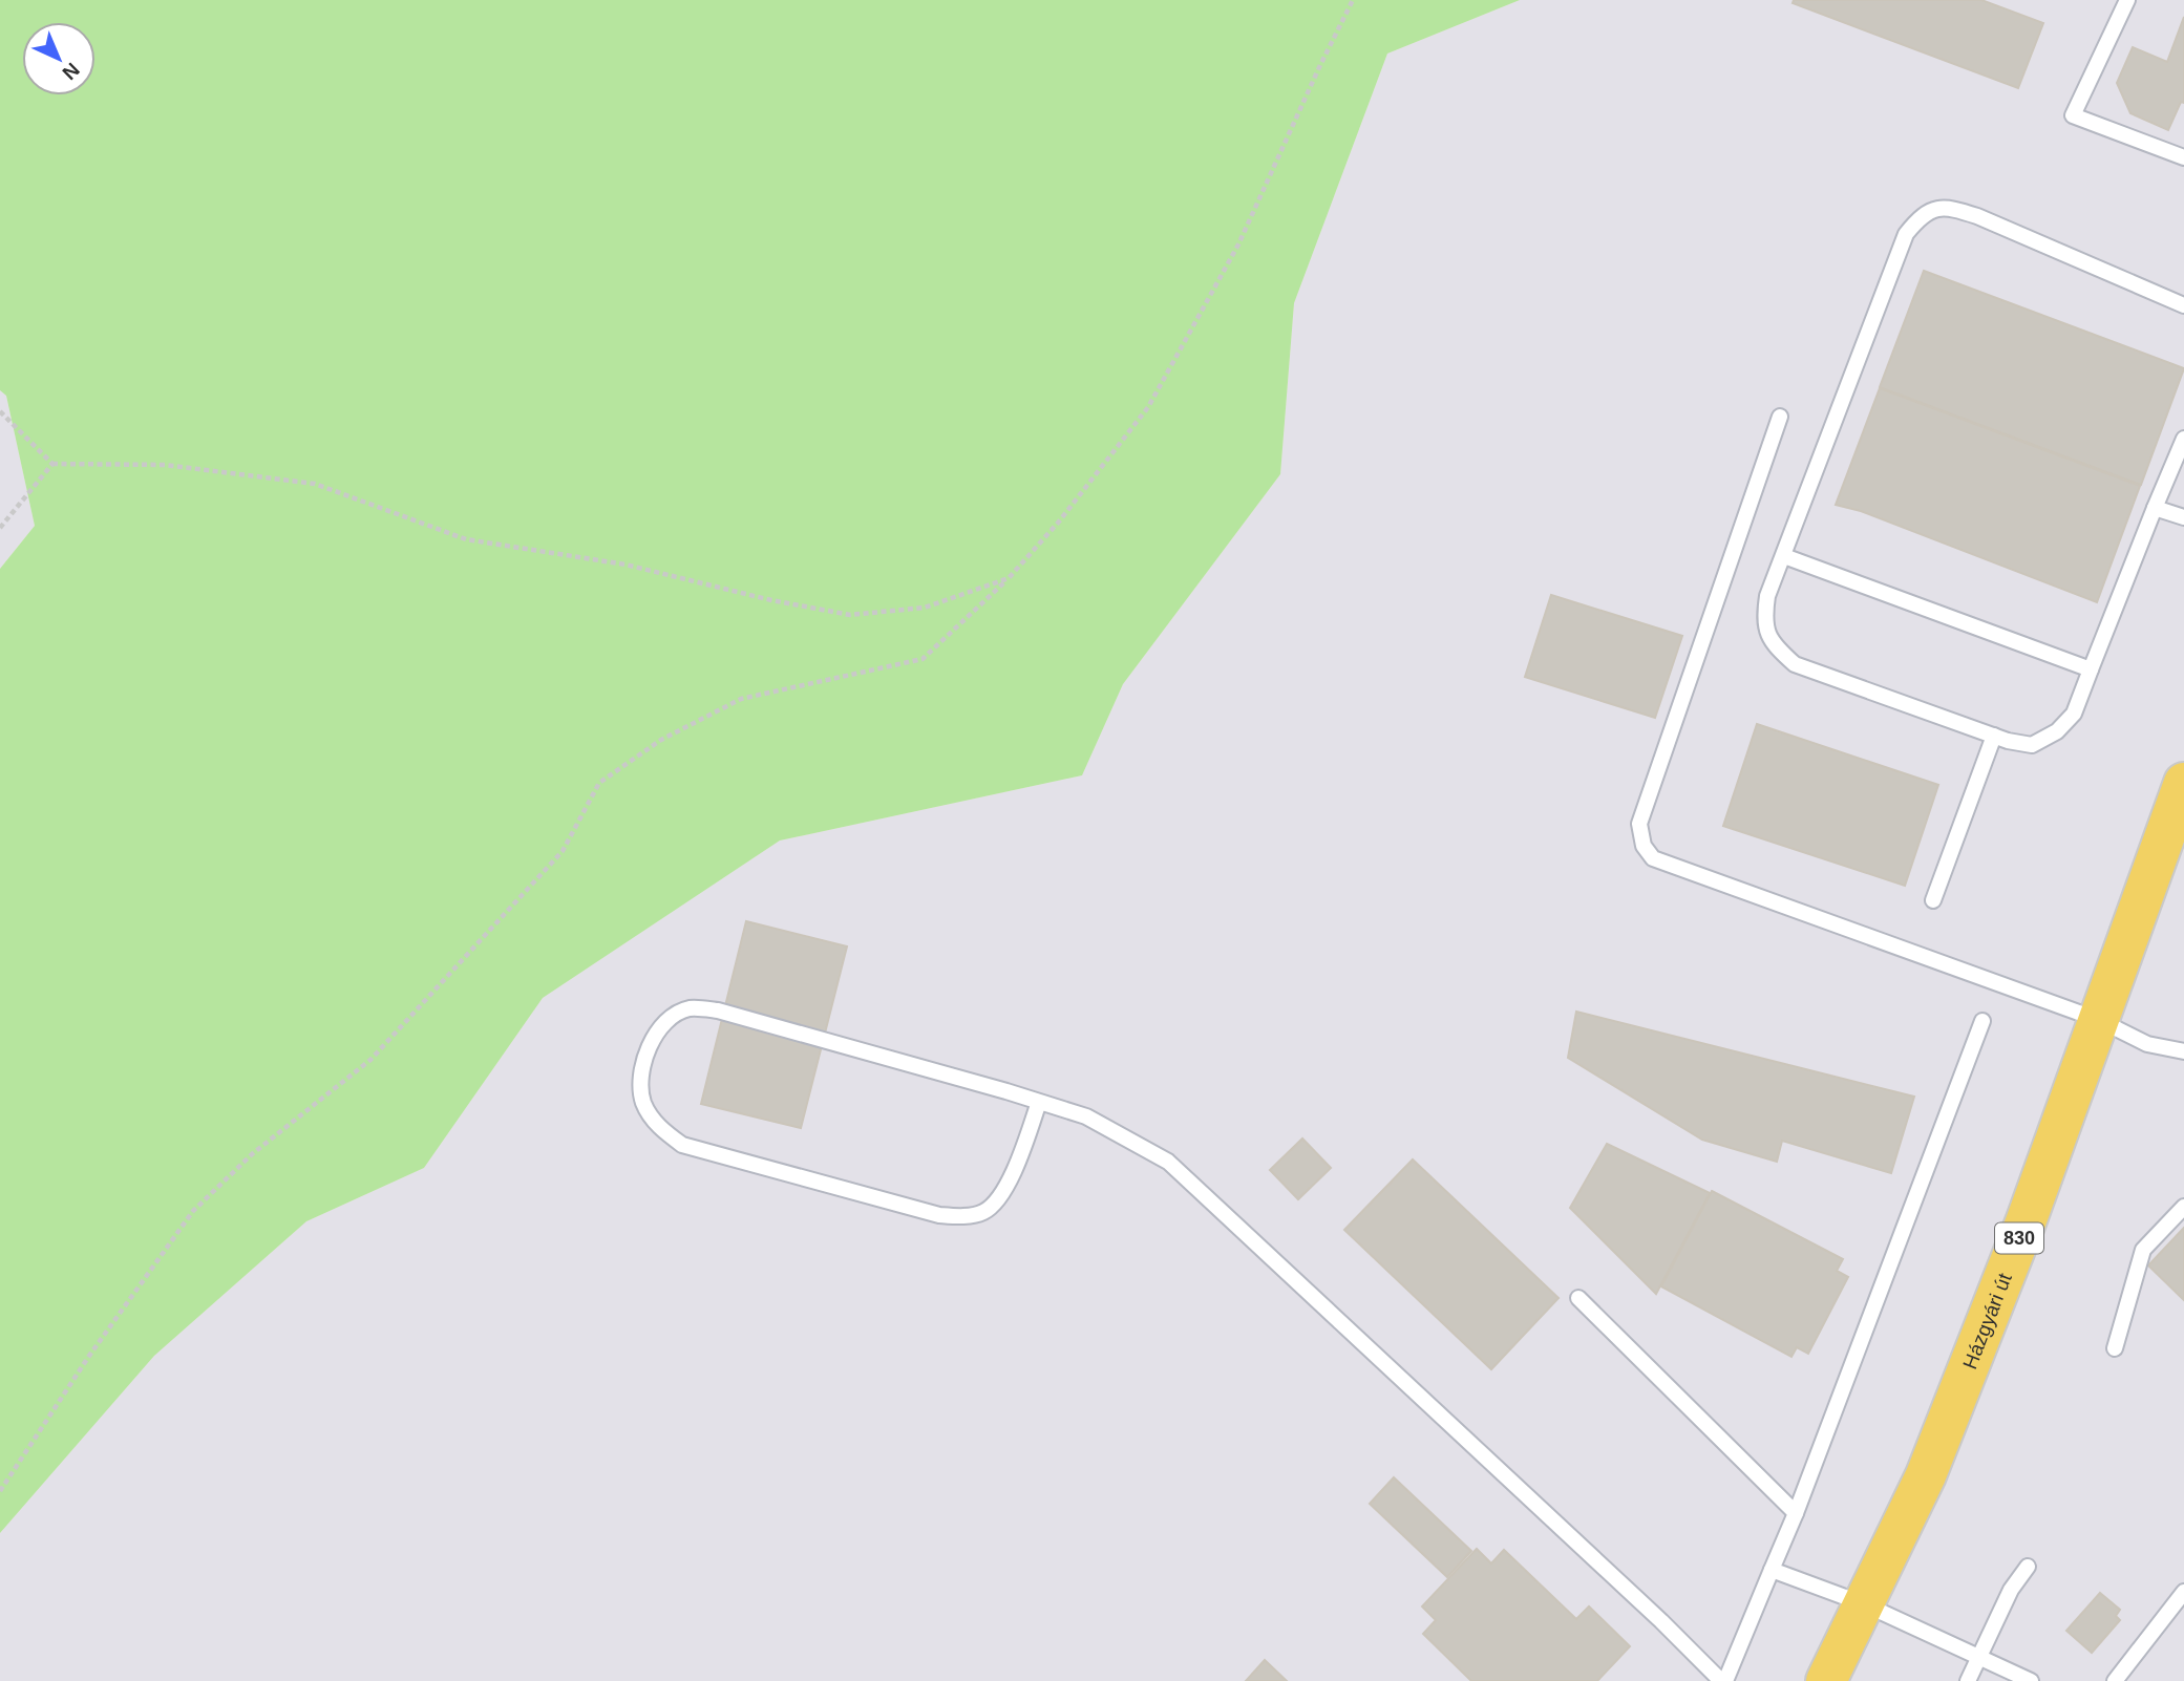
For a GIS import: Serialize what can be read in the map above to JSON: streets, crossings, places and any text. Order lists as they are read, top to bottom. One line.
{"streets":{"main road":["830","Házgyári út"]},"north":"bottom right"}
